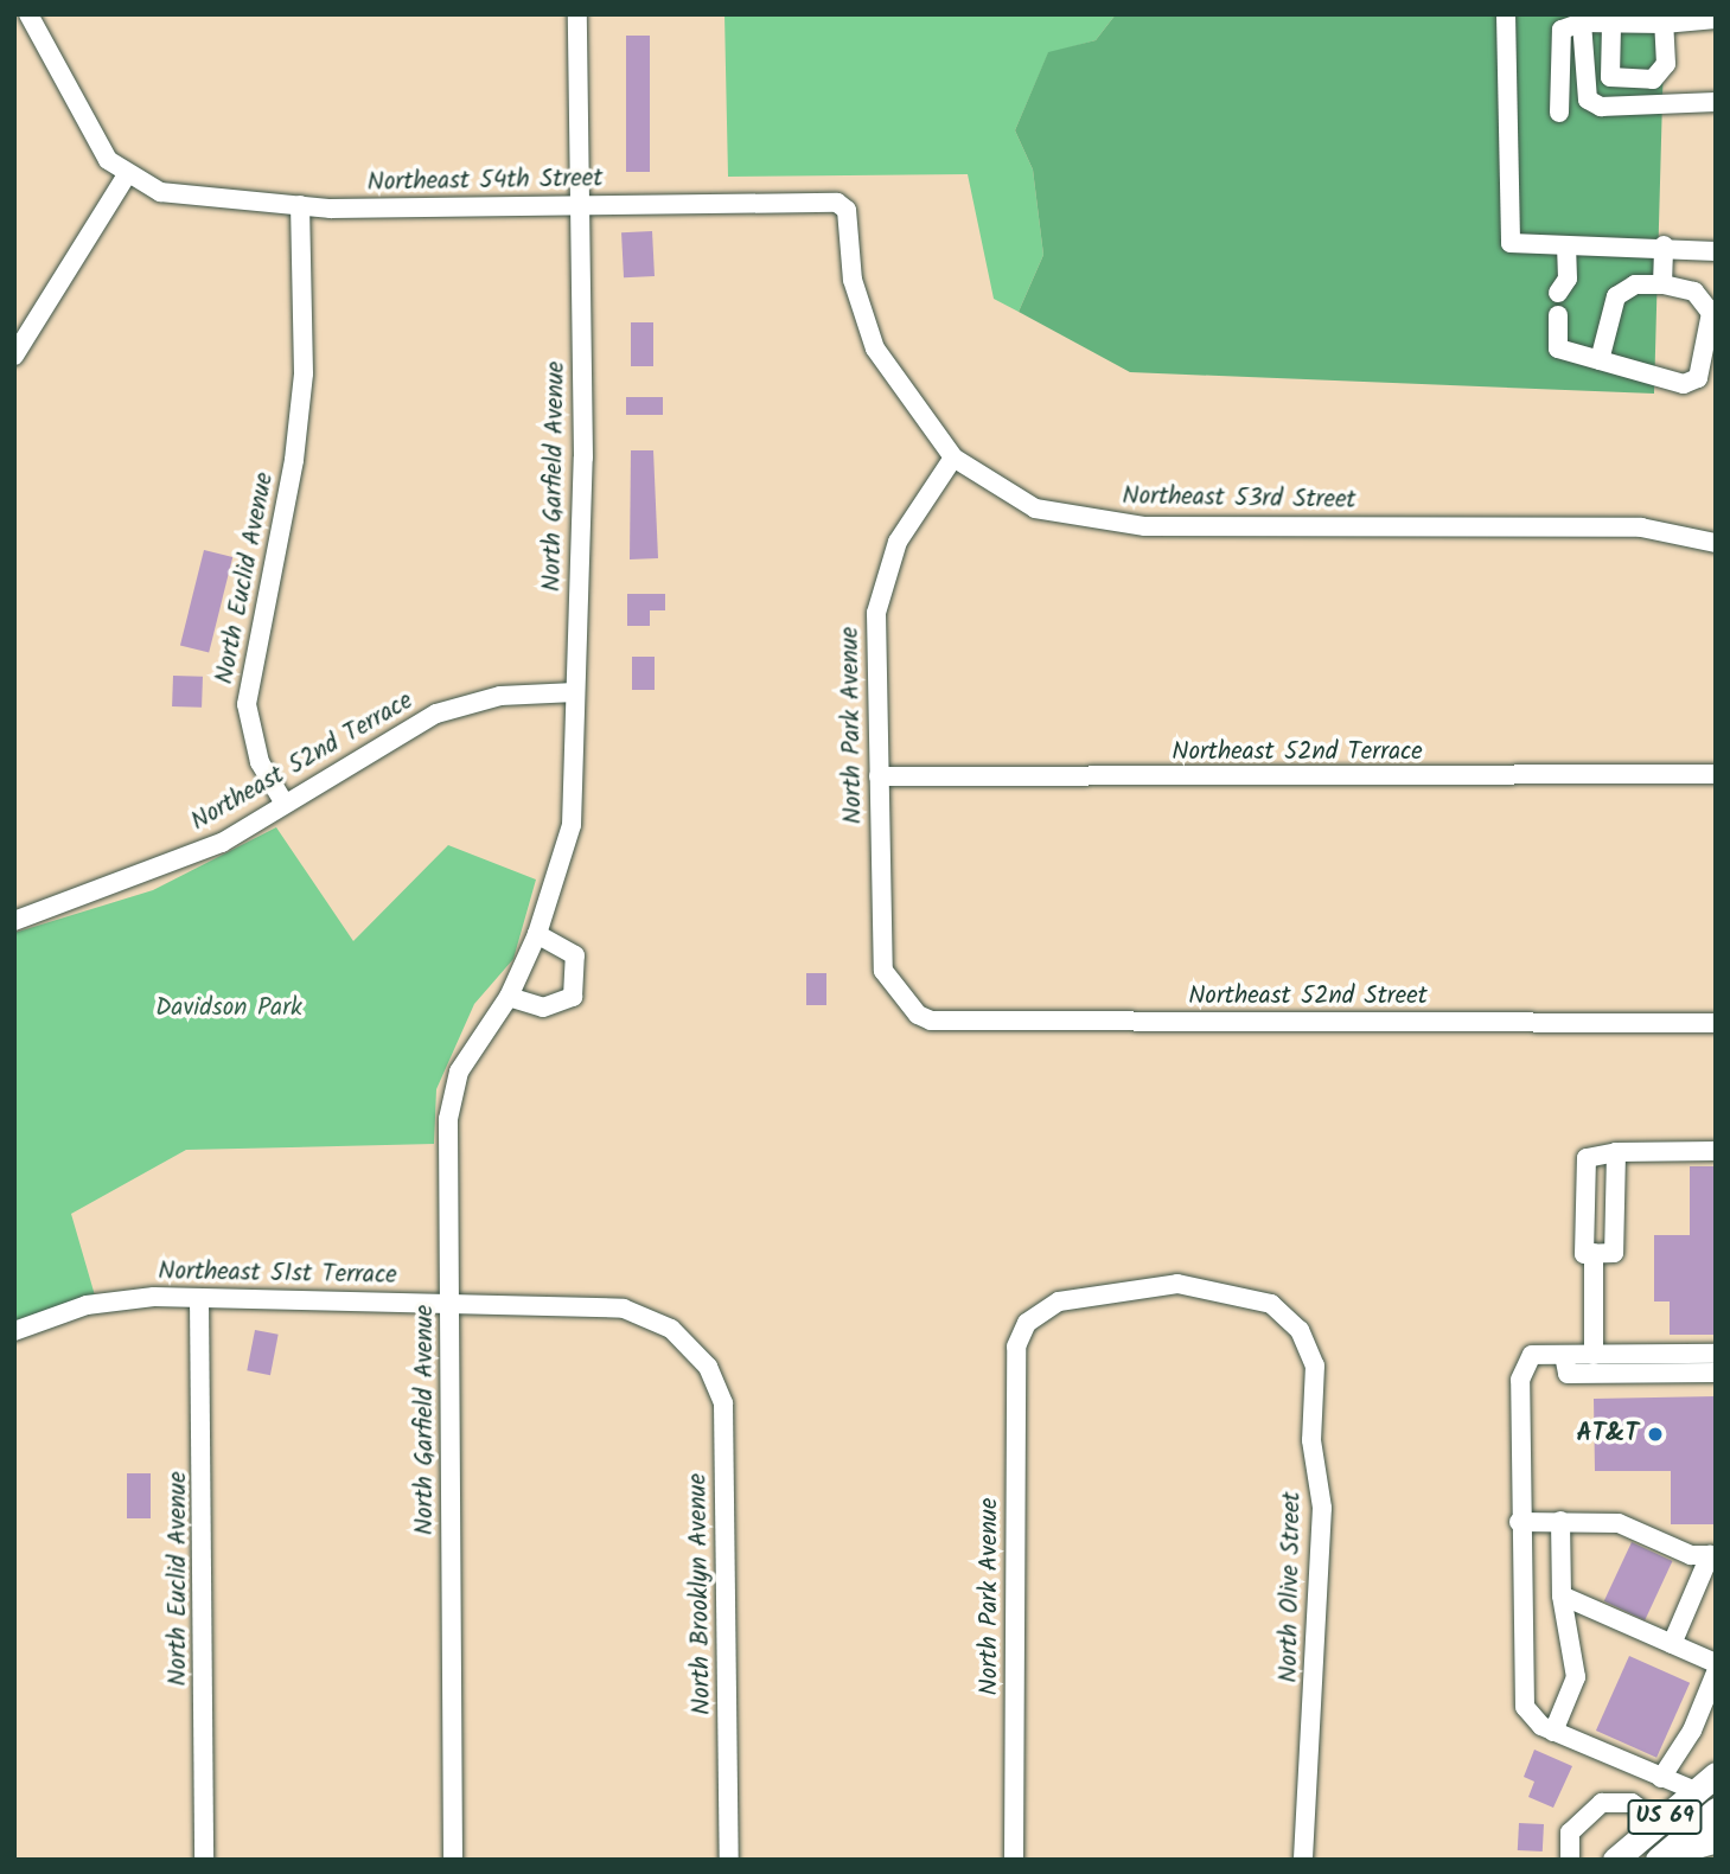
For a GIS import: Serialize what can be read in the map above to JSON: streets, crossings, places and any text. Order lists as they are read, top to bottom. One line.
{"streets":{"main road":["US 69"],"street":["Northeast 54th Street","North Garfield Avenue","Northeast 53rd Street","North Euclid Avenue","North Park Avenue","Northeast 52nd Terrace","Northeast 52nd Street","Northeast 51st Terrace","North Olive Street","North Brooklyn Avenue"]},"crossings":[["Northeast 54th Street","North Garfield Avenue"],["Northeast 54th Street","Northeast 53rd Street"],["Northeast 54th Street","North Euclid Avenue"],["North Garfield Avenue","Northeast 52nd Terrace"],["North Garfield Avenue","Northeast 51st Terrace"],["Northeast 53rd Street","North Park Avenue"],["North Euclid Avenue","Northeast 52nd Terrace"],["North Euclid Avenue","Northeast 51st Terrace"],["North Park Avenue","Northeast 52nd Terrace"],["North Park Avenue","Northeast 52nd Street"],["North Park Avenue","North Olive Street"],["Northeast 51st Terrace","North Brooklyn Avenue"]],"parks":["Davidson Park"],"places":["AT&T"]}
